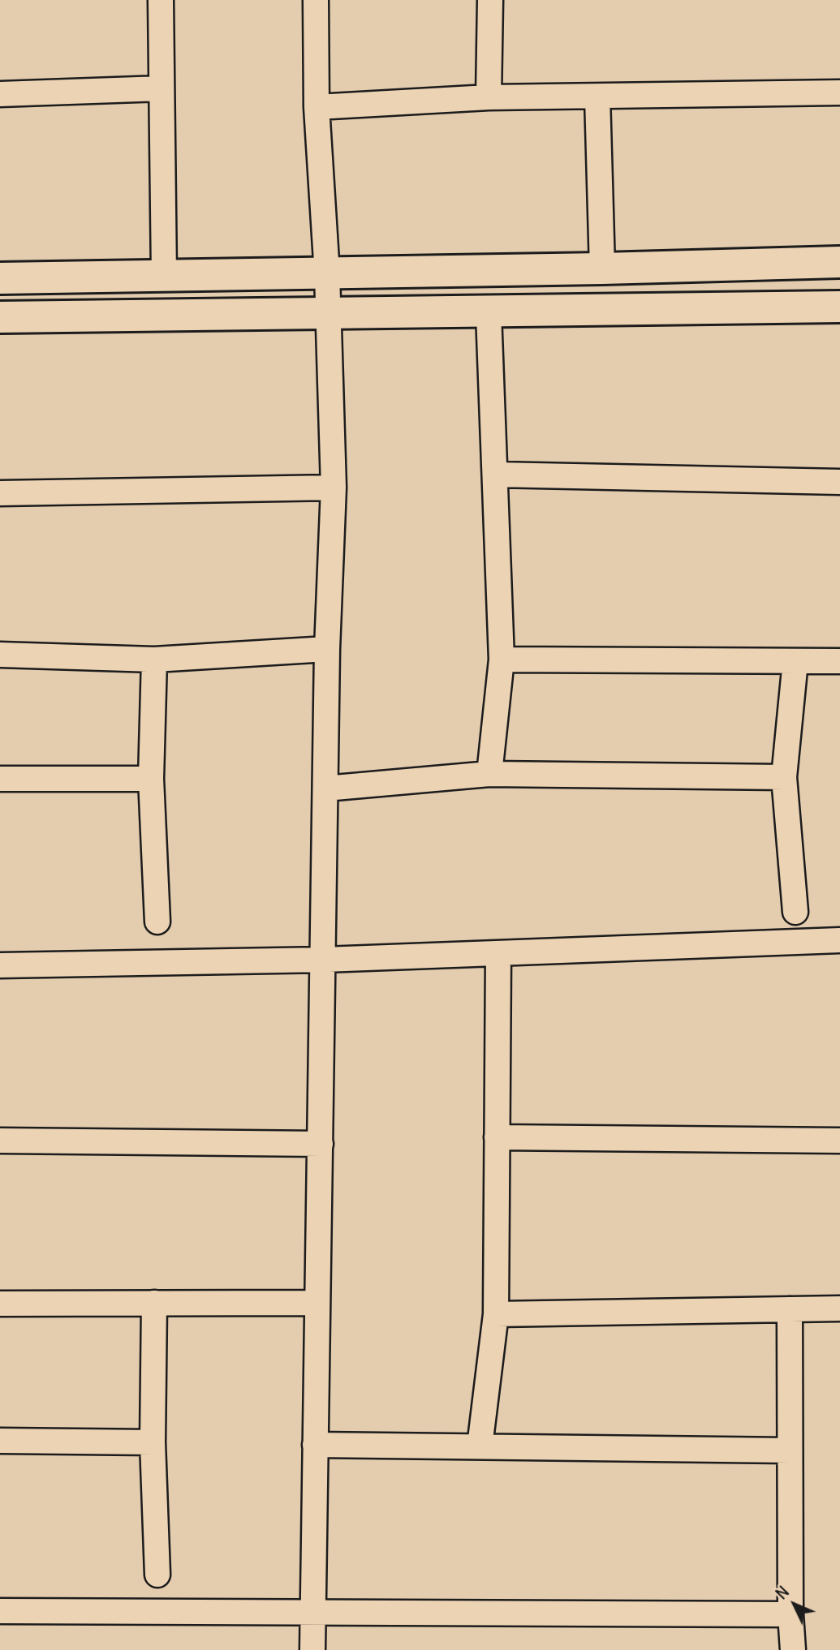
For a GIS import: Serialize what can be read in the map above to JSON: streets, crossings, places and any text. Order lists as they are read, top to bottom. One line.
{"north":"top left"}
